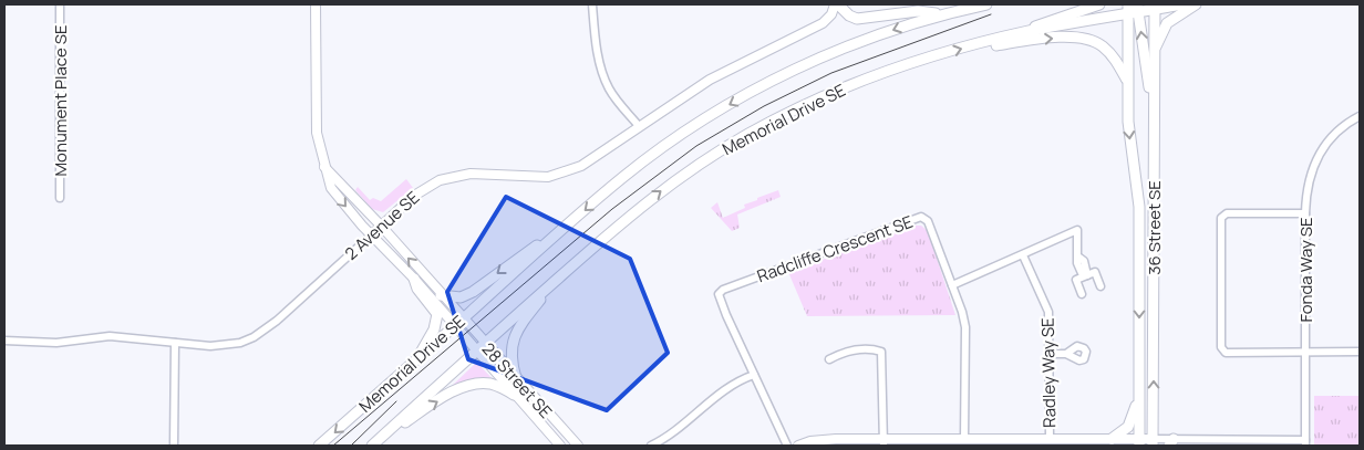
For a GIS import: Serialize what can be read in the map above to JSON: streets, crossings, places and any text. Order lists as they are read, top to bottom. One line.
{"streets":{"main road":["Memorial Drive SE","36 Street SE"],"street":["Monument Place SE","2 Avenue SE","Radcliffe Crescent SE","Fonda Way SE","Radley Way SE","28 Street SE"]},"crossings":[["Memorial Drive SE","36 Street SE"],["Memorial Drive SE","28 Street SE"],["2 Avenue SE","28 Street SE"]]}
